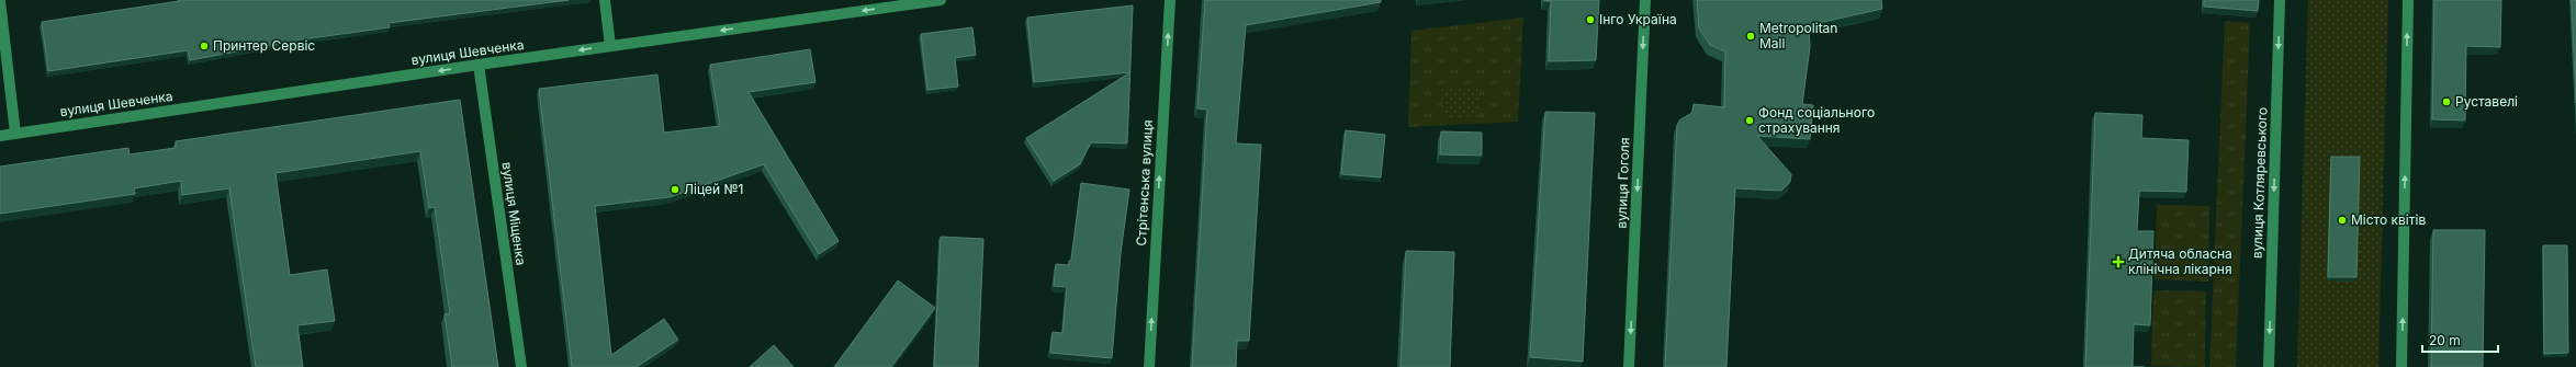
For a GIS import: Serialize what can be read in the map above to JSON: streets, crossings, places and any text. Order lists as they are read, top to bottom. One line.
{"streets":{"street":["вулиця Шевченка","Стрітенська вулиця","вулиця Гоголя","вулиця Котляревського","вулиця Міщенка"]},"crossings":[["вулиця Шевченка","вулиця Міщенка"]],"one_way":["вулиця Шевченка","Стрітенська вулиця","вулиця Гоголя","вулиця Котляревського"],"places":{"other":["Інго Україна","Metropolitan Mall","Принтер Сервіс","Руставелі","Фонд соціального страхування","Ліцей №1","Місто квітів"],"health":["Дитяча обласна клінічна лікарня"]},"scale_bar":"20 m"}
